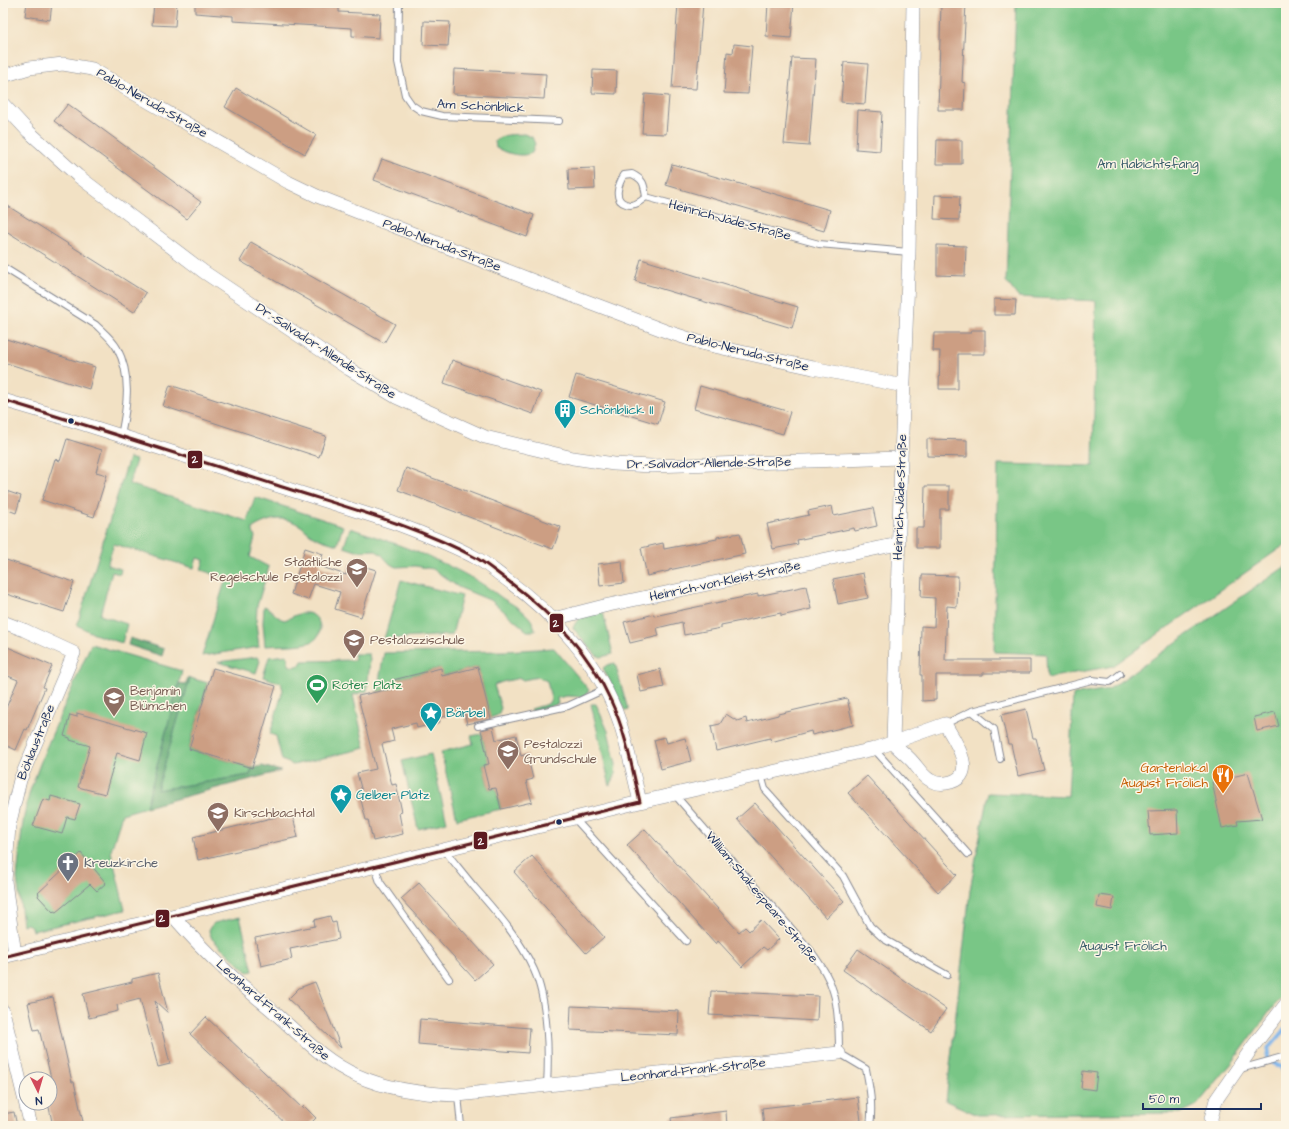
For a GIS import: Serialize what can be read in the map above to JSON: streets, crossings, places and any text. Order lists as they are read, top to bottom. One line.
{"streets":{"street":["Pablo-Neruda-Straße","Heinrich-Jäde-Straße","Dr.-Salvador-Allende-Straße","Heinrich-von-Kleist-Straße","Böhlaustraße","Leonhard-Frank-Straße"],"lane":["Am Schönblick","William-Shakespeare-Straße"]},"crossings":[["Pablo-Neruda-Straße","Heinrich-Jäde-Straße"],["Heinrich-Jäde-Straße","Dr.-Salvador-Allende-Straße"],["Heinrich-Jäde-Straße","Heinrich-von-Kleist-Straße"],["William-Shakespeare-Straße","Leonhard-Frank-Straße"]],"parks":["Am Habichtsfang","August Frölich"],"places":{"building":["Schönblick II"],"school or university":["Staatliche Regelschule Pestalozzi","Pestalozzischule","Benjamin Blümchen","Pestalozzi Grundschule","Kirschbachtal"],"sports":["Roter Platz"],"place":["Bärbel","Gelber Platz"],"restaurant":["Gartenlokal August Frölich"],"church":["Kreuzkirche"]},"lines":["transit line 2"],"scale_bar":"50 m","north":"bottom"}
